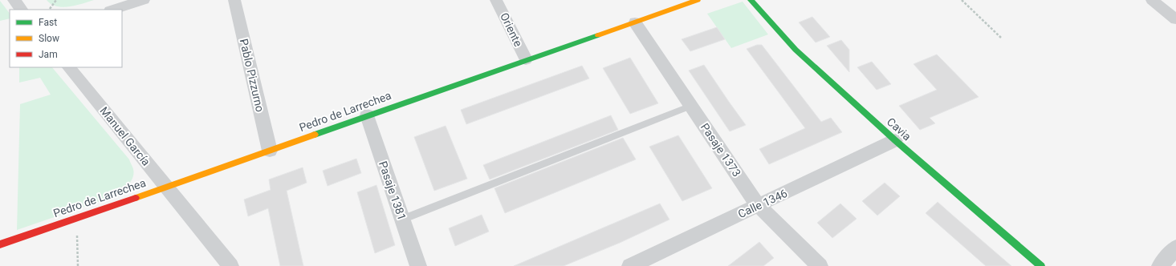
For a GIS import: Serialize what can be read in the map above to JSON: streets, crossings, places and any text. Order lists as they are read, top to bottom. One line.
{"streets":{"street":["Oriente","Pablo Pizzurno","Pedro de Larrechea","Cavia","Manuel García","Pasaje 1373","Pasaje 1381","Calle 1346"]},"crossings":[["Oriente","Pedro de Larrechea"],["Pablo Pizzurno","Pedro de Larrechea"],["Pedro de Larrechea","Manuel García"],["Pedro de Larrechea","Pasaje 1373"],["Pedro de Larrechea","Pasaje 1381"],["Cavia","Calle 1346"],["Pasaje 1373","Calle 1346"]],"legend":["Fast","Slow","Jam"]}
